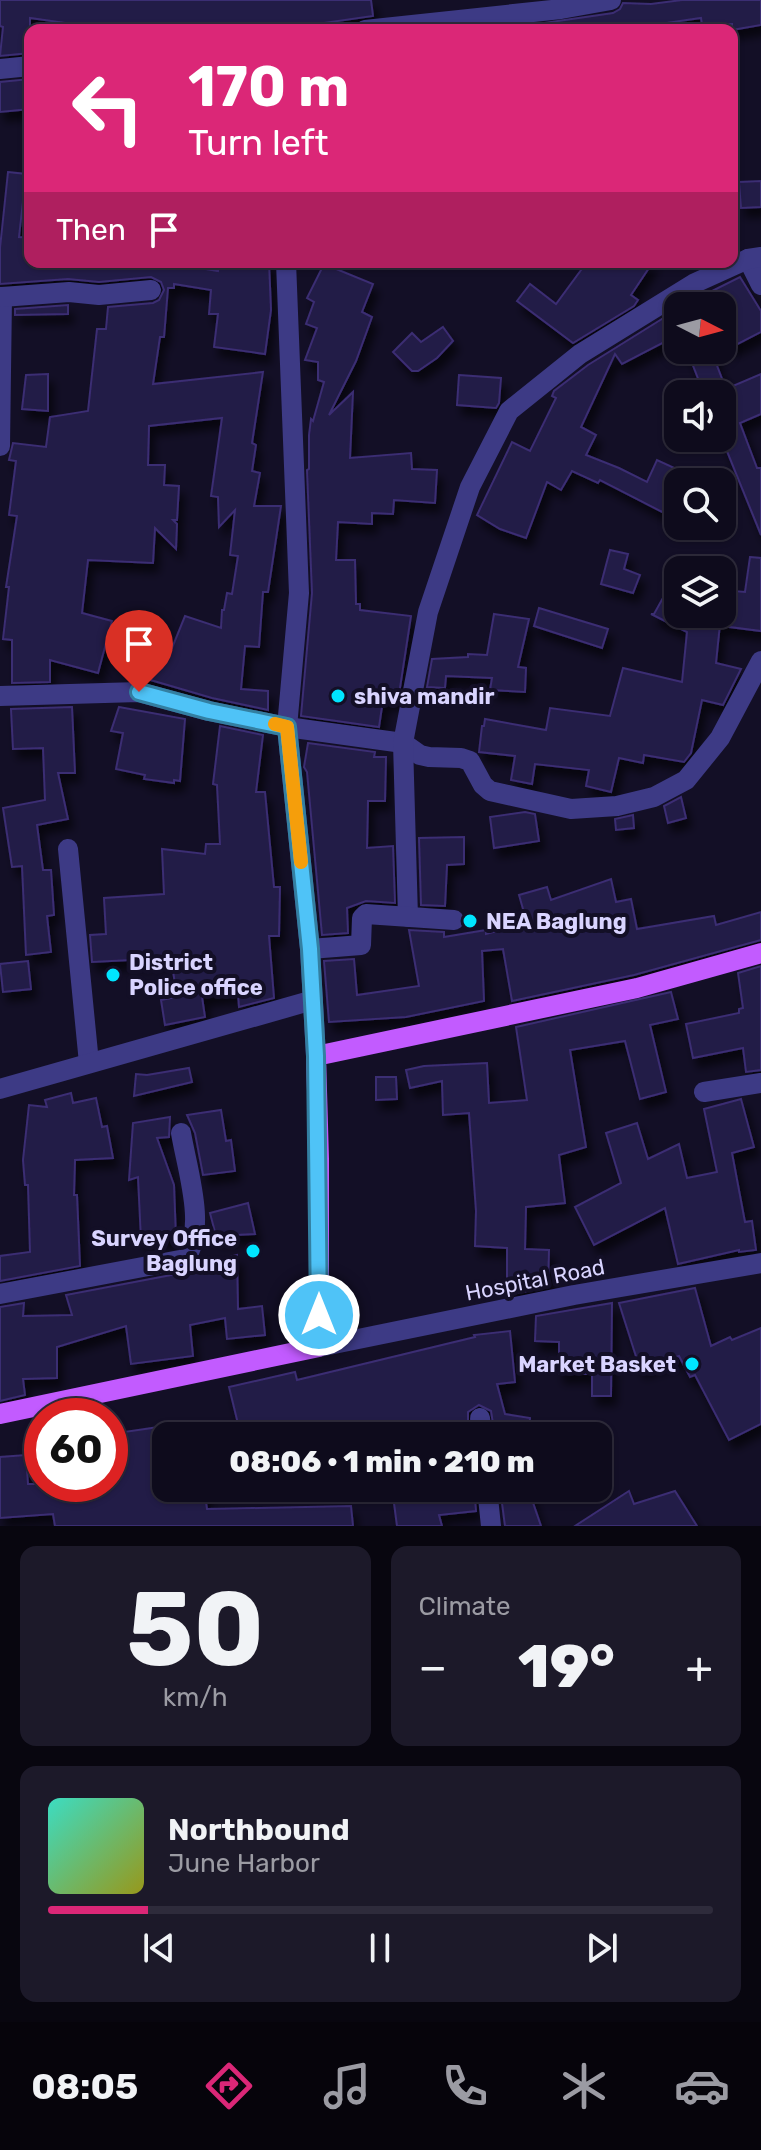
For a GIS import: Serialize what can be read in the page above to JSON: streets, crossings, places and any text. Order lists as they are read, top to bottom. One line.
{"streets":{"street":["Hospital Road"]},"places":["shiva mandir","NEA Baglung","District Police office","Survey Office Baglung","Market Basket"],"north":"right","page":{"turn":["170 m","Turn left"],"then":"Then","limit":"60","trip":"08:06 · 1 min · 210 m","tile":[["50","km/h"],"Climate"],"heat":["−","19°","+"],"song":["Northbound","June Harbor"],"tabs":"08:05"}}
